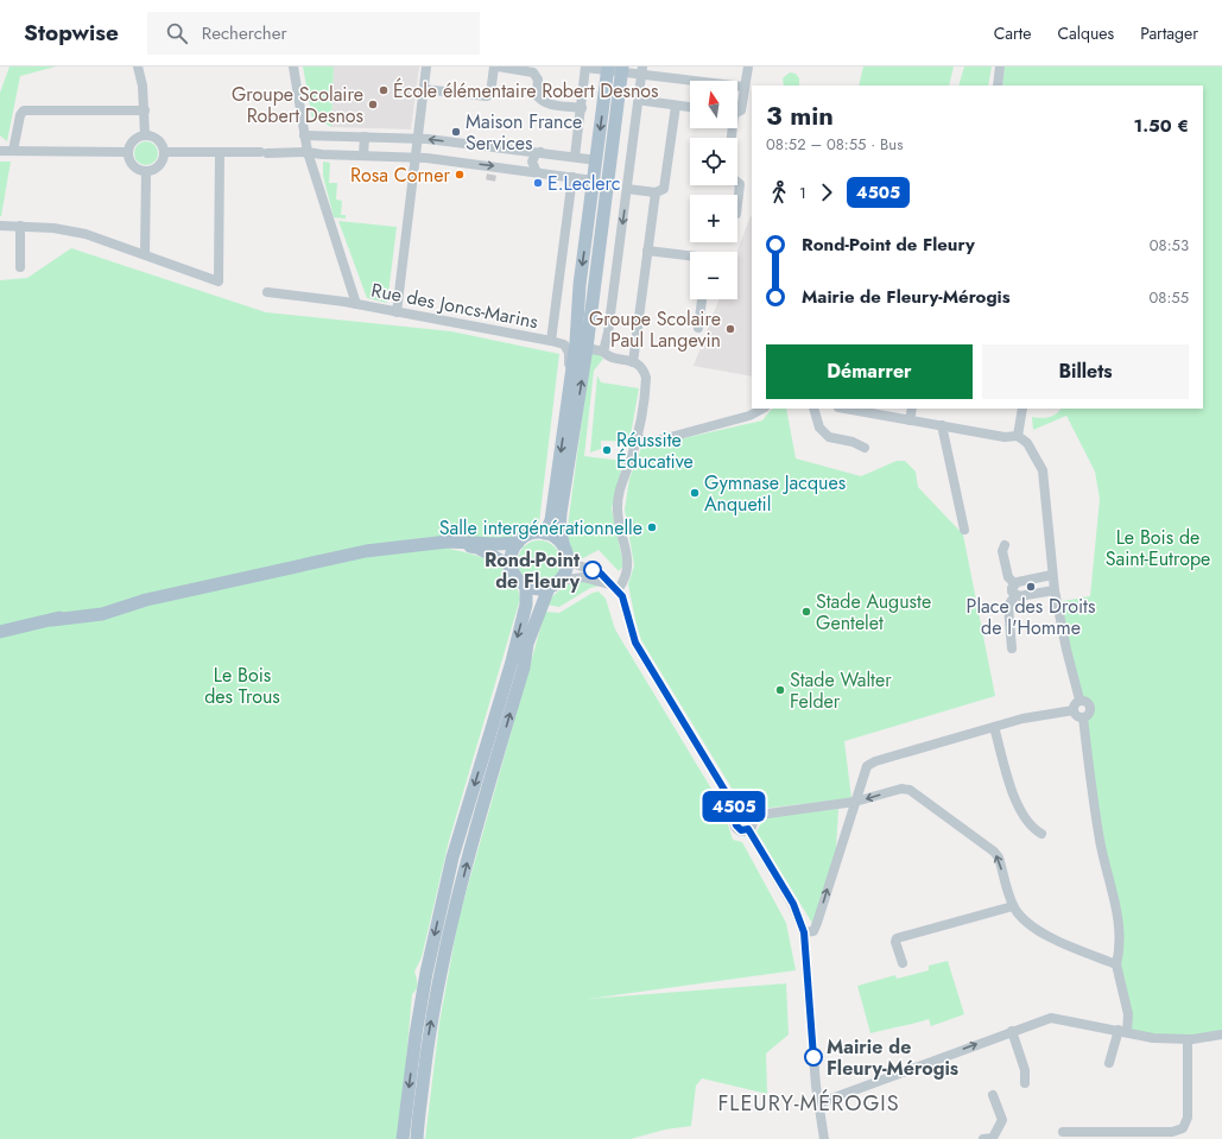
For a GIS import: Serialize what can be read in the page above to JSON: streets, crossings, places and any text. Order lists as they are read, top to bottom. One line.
{"streets":{"street":["Rue des Joncs-Marins"]},"districts":["FLEURY-MÉROGIS"],"parks":["Le Bois de Saint-Eutrope","Le Bois des Trous"],"places":["École élémentaire Robert Desnos","Groupe Scolaire Robert Desnos","Maison France Services","Rosa Corner","E.Leclerc","Groupe Scolaire Paul Langevin","Réussite Éducative","Gymnase Jacques Anquetil","Salle intergénérationnelle","Rond-Point de Fleury","Place des Droits de l'Homme","Stade Auguste Gentelet","Stade Walter Felder","Mairie de Fleury-Mérogis"],"lines":["bus line 4505"],"north":"top","page":{"header":"Stopwise","search":"Rechercher","nav":["Carte","Calques","Partager"],"on_map":"4505","map_buttons":["+","−"],"heading":["3 min","08:52 – 08:55 · Bus","1.50 €"],"legs":["1","4505"],"list":[{"name":"Rond-Point de Fleury","value":"08:53"},{"name":"Mairie de Fleury-Mérogis","value":"08:55"}],"buttons":["Démarrer","Billets"]}}
